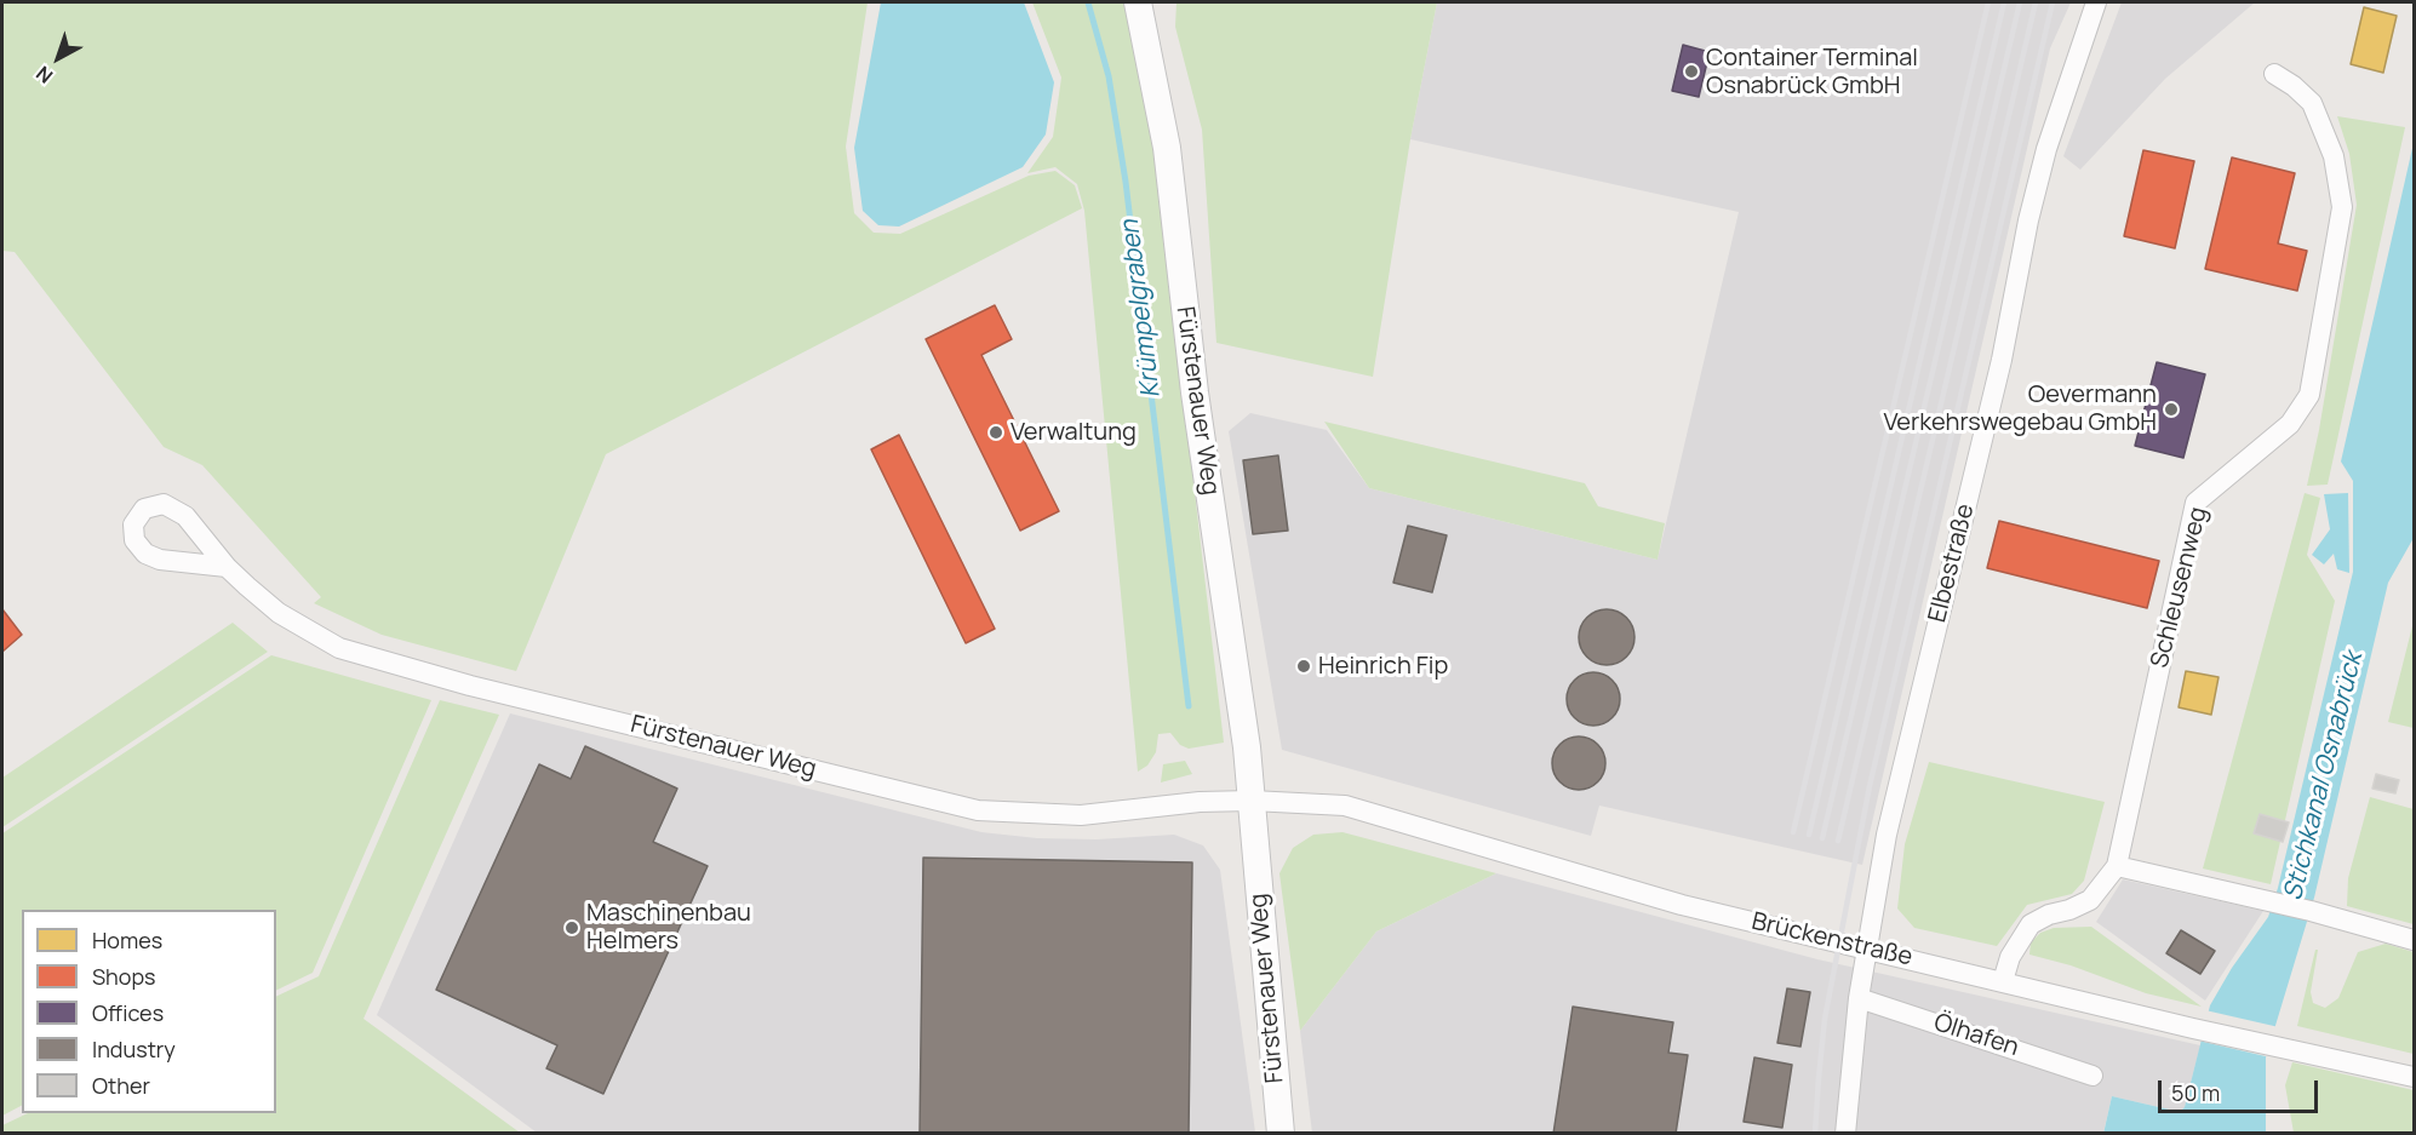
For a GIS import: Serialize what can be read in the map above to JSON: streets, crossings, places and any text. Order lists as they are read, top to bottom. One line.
{"streets":{"street":["Fürstenauer Weg","Elbestraße","Schleusenweg","Brückenstraße","Ölhafen"]},"crossings":[["Fürstenauer Weg","Brückenstraße"],["Elbestraße","Brückenstraße"],["Elbestraße","Ölhafen"],["Schleusenweg","Brückenstraße"]],"water":["Krümpelgraben","Stichkanal Osnabrück"],"places":["Container Terminal Osnabrück GmbH","Oevermann Verkehrswegebau GmbH","Verwaltung","Heinrich Fip","Maschinenbau Helmers"],"legend":["Homes","Shops","Offices","Industry","Other"],"scale_bar":"50 m","north":"bottom left"}
